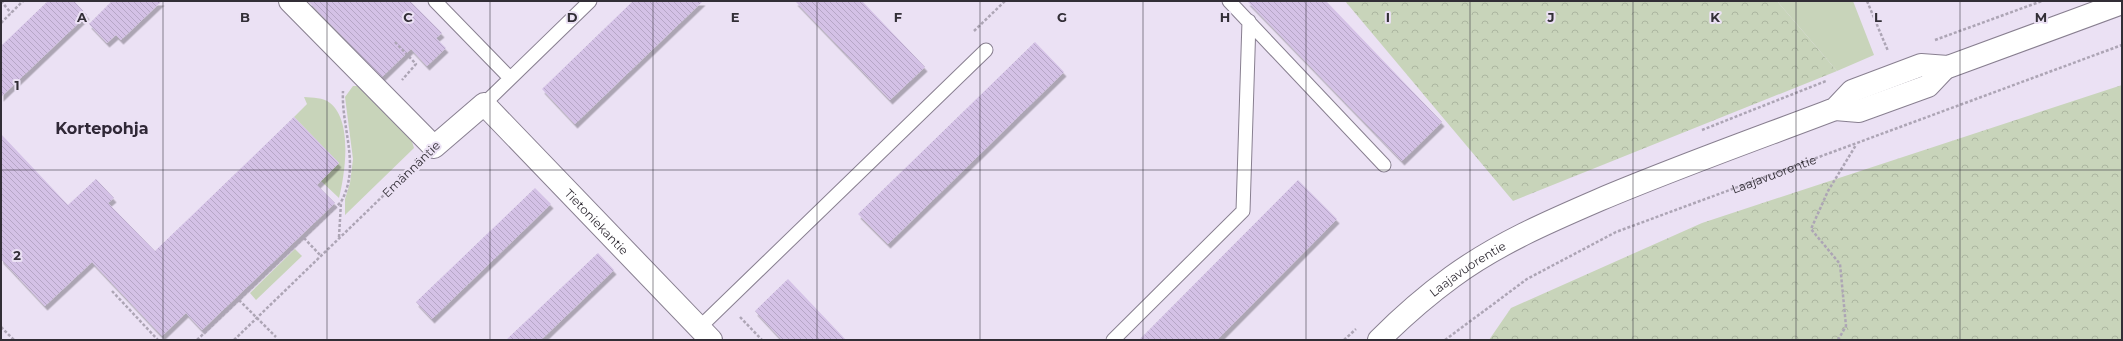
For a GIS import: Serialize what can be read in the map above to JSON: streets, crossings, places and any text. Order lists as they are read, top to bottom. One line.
{"streets":{"main road":["Emännäntie","Laajavuorentie","Tietoniekantie"]},"crossings":[["Emännäntie","Tietoniekantie"]],"districts":["Kortepohja"],"grid":{"columns":["A","B","C","D","E","F","G","H","I","J","K","L","M"],"rows":["1","2"]}}
